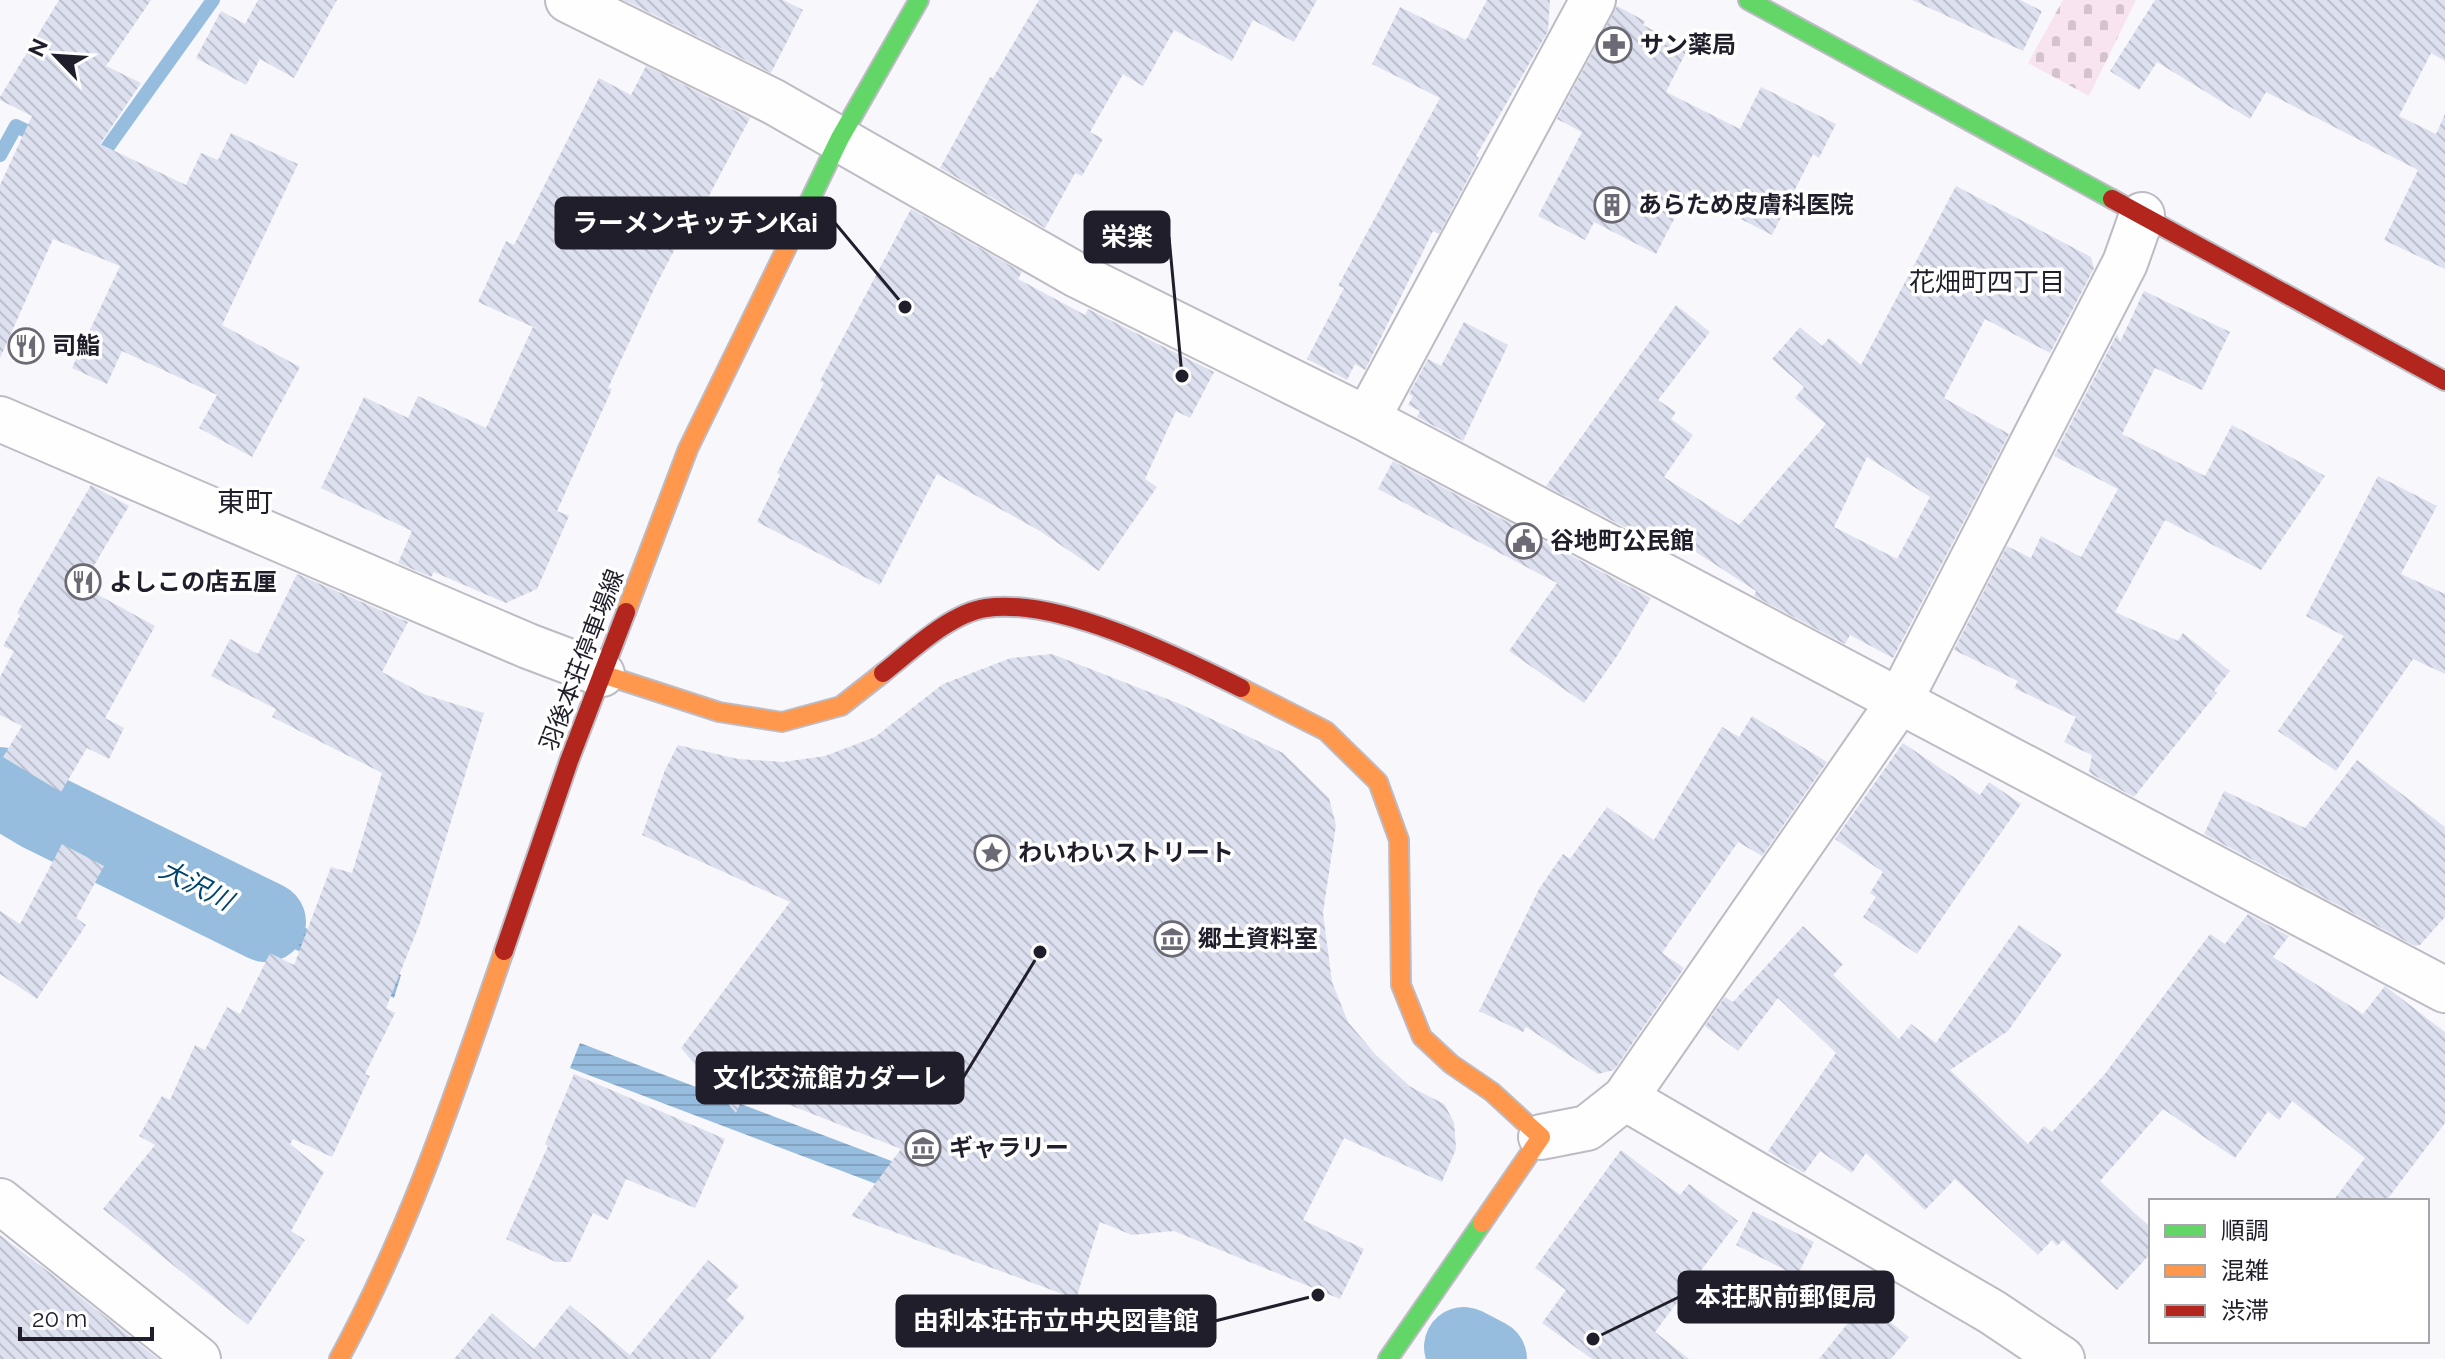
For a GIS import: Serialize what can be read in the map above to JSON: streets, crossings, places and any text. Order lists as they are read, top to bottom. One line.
{"streets":{"street":["羽後本荘停車場線"]},"districts":["花畑町四丁目","東町"],"water":["大沢川"],"places":{"pharmacy":["サン薬局"],"building":["あらため皮膚科医院"],"other":["ラーメンキッチンKai","栄楽","文化交流館カダーレ","由利本荘市立中央図書館","本荘駅前郵便局"],"restaurant":["司鮨","よしこの店五厘"],"public building":["谷地町公民館"],"place":["わいわいストリート"],"museum":["郷土資料室","ギャラリー"]},"legend":["順調","混雑","渋滞"],"scale_bar":"20 m","north":"top left"}
